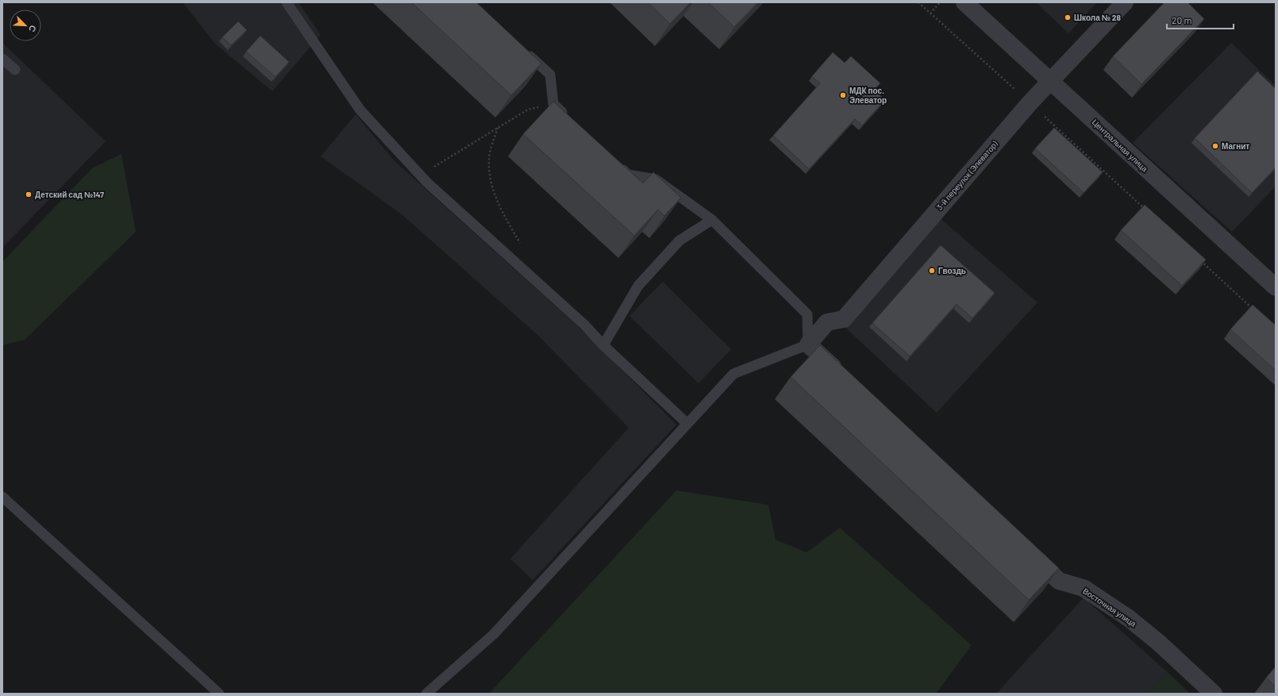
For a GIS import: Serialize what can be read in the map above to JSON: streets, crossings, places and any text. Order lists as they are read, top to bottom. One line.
{"streets":{"street":["Центральная улица","3-й переулок (Элеватор)","Восточная улица"]},"crossings":[["Центральная улица","3-й переулок (Элеватор)"]],"places":["Школа № 28","МДК пос. Элеватор","Магнит","Детский сад №147","Гвоздь"],"scale_bar":"20 m","north":"bottom right"}
